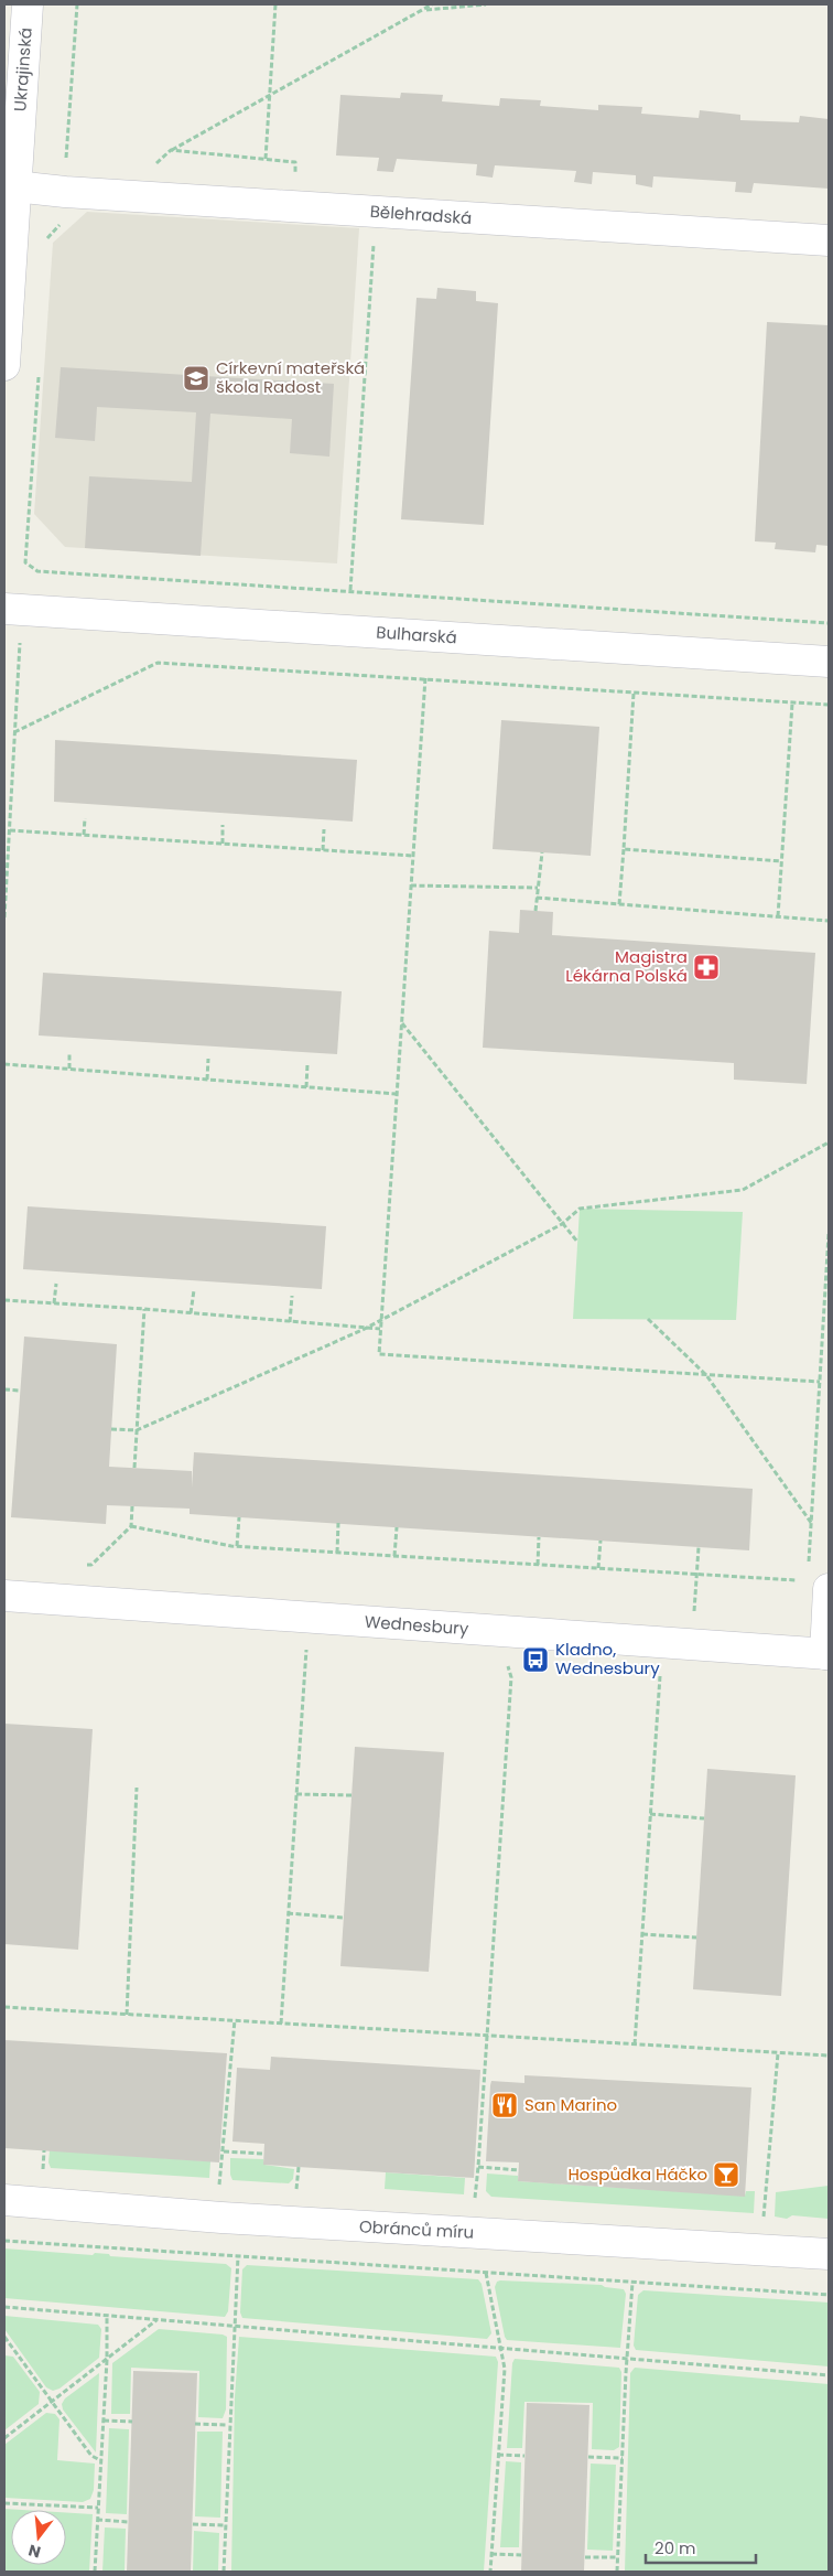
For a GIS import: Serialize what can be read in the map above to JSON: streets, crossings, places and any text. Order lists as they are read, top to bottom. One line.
{"streets":{"street":["Ukrajinská","Bělehradská","Bulharská","Wednesbury","Obránců míru"]},"crossings":[["Ukrajinská","Bělehradská"]],"places":{"school or university":["Církevní mateřská škola Radost"],"pharmacy":["Magistra Lékárna Polská"],"bus stop":["Kladno, Wednesbury"],"restaurant":["San Marino"],"bar":["Hospůdka Háčko"]},"scale_bar":"20 m","north":"bottom"}
